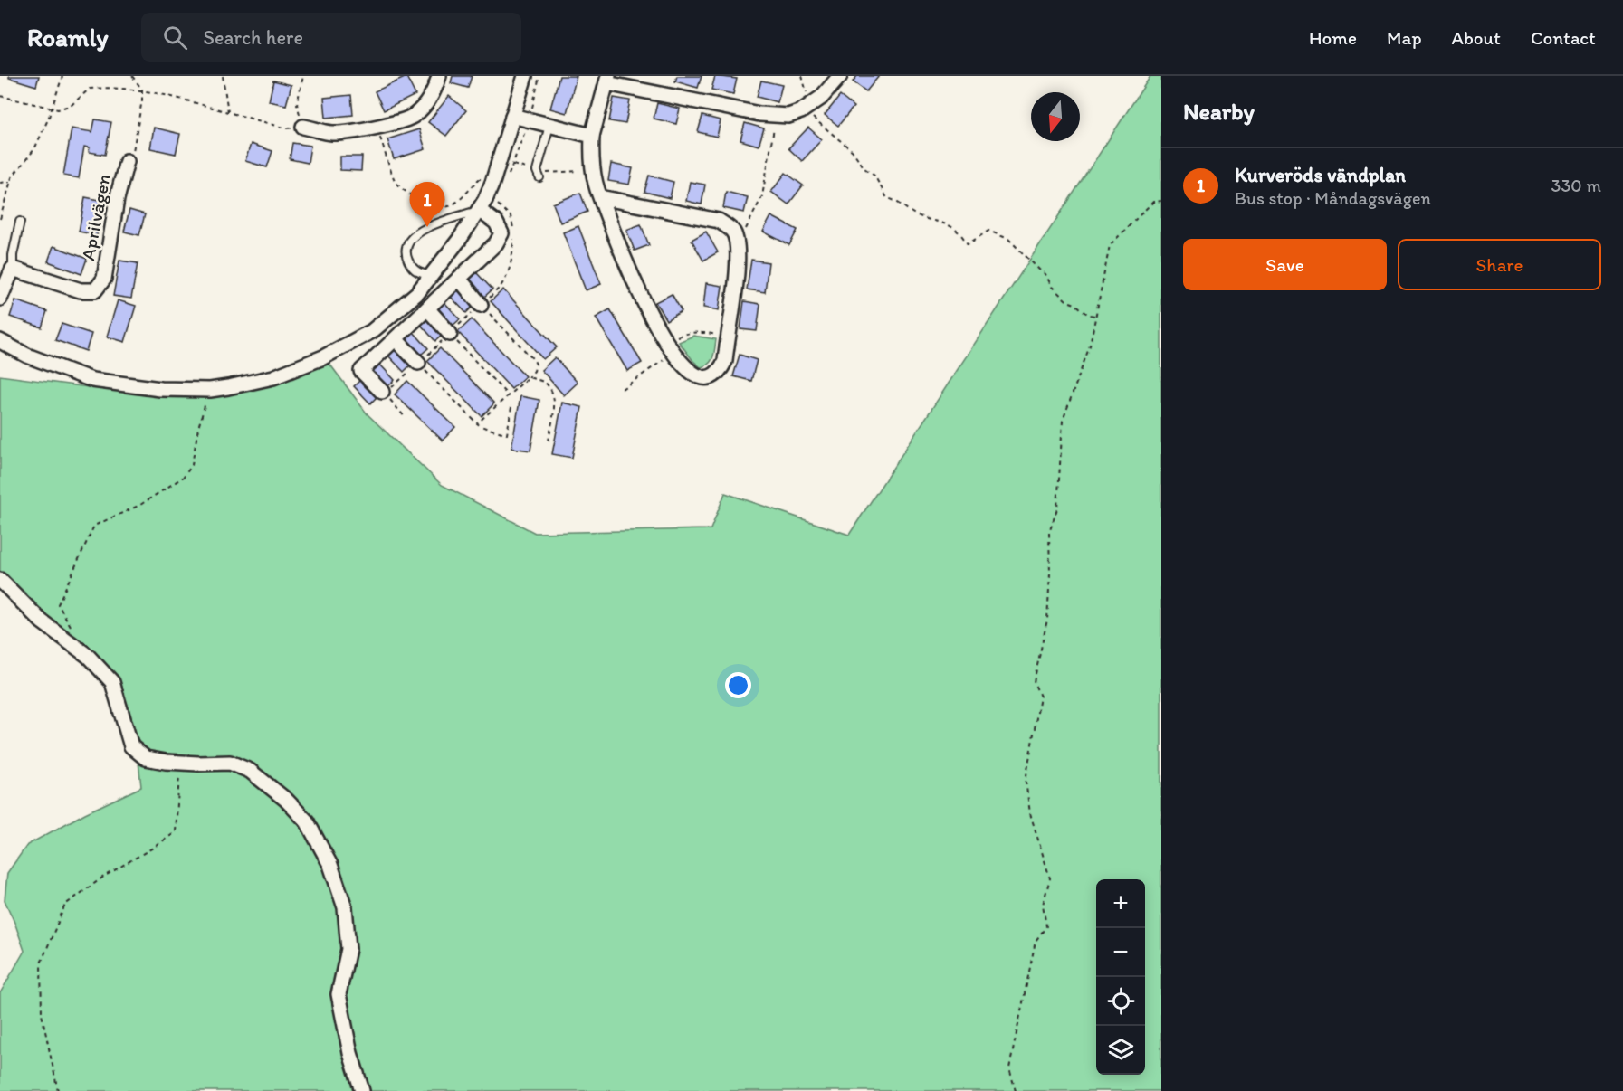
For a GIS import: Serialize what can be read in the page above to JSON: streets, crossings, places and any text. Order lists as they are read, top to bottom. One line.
{"streets":{"street":["Aprilvägen"]},"north":"bottom","page":{"header":"Roamly","search":"Search here","nav":["Home","Map","About","Contact"],"heading":"Nearby","list":[{"mark":"1","name":"Kurveröds vändplan","note":"Bus stop · Måndagsvägen","value":"330 m"}],"pins":"1","buttons":["Save","Share"],"map_buttons":["+","−"]}}
